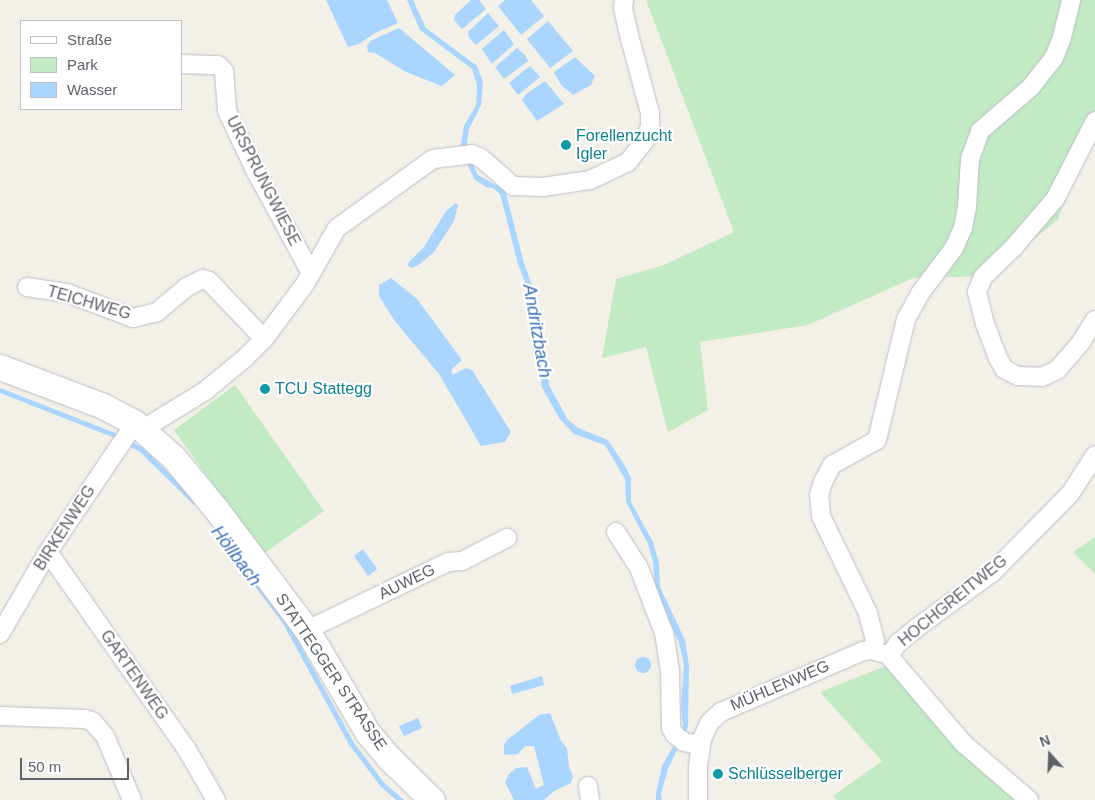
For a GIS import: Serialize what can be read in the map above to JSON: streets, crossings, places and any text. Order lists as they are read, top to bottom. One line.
{"streets":{"main road":["STATTEGGER STRASSE"],"street":["URSPRUNGWIESE","TEICHWEG","BIRKENWEG","AUWEG","HOCHGREITWEG","GARTENWEG","MÜHLENWEG"]},"crossings":[["BIRKENWEG","STATTEGGER STRASSE"],["BIRKENWEG","GARTENWEG"],["AUWEG","STATTEGGER STRASSE"]],"water":["Andritzbach","Höllbach"],"places":["Forellenzucht Igler","TCU Stattegg","Schlüsselberger"],"legend":["Straße","Park","Wasser"],"scale_bar":"50 m","north":"top"}
